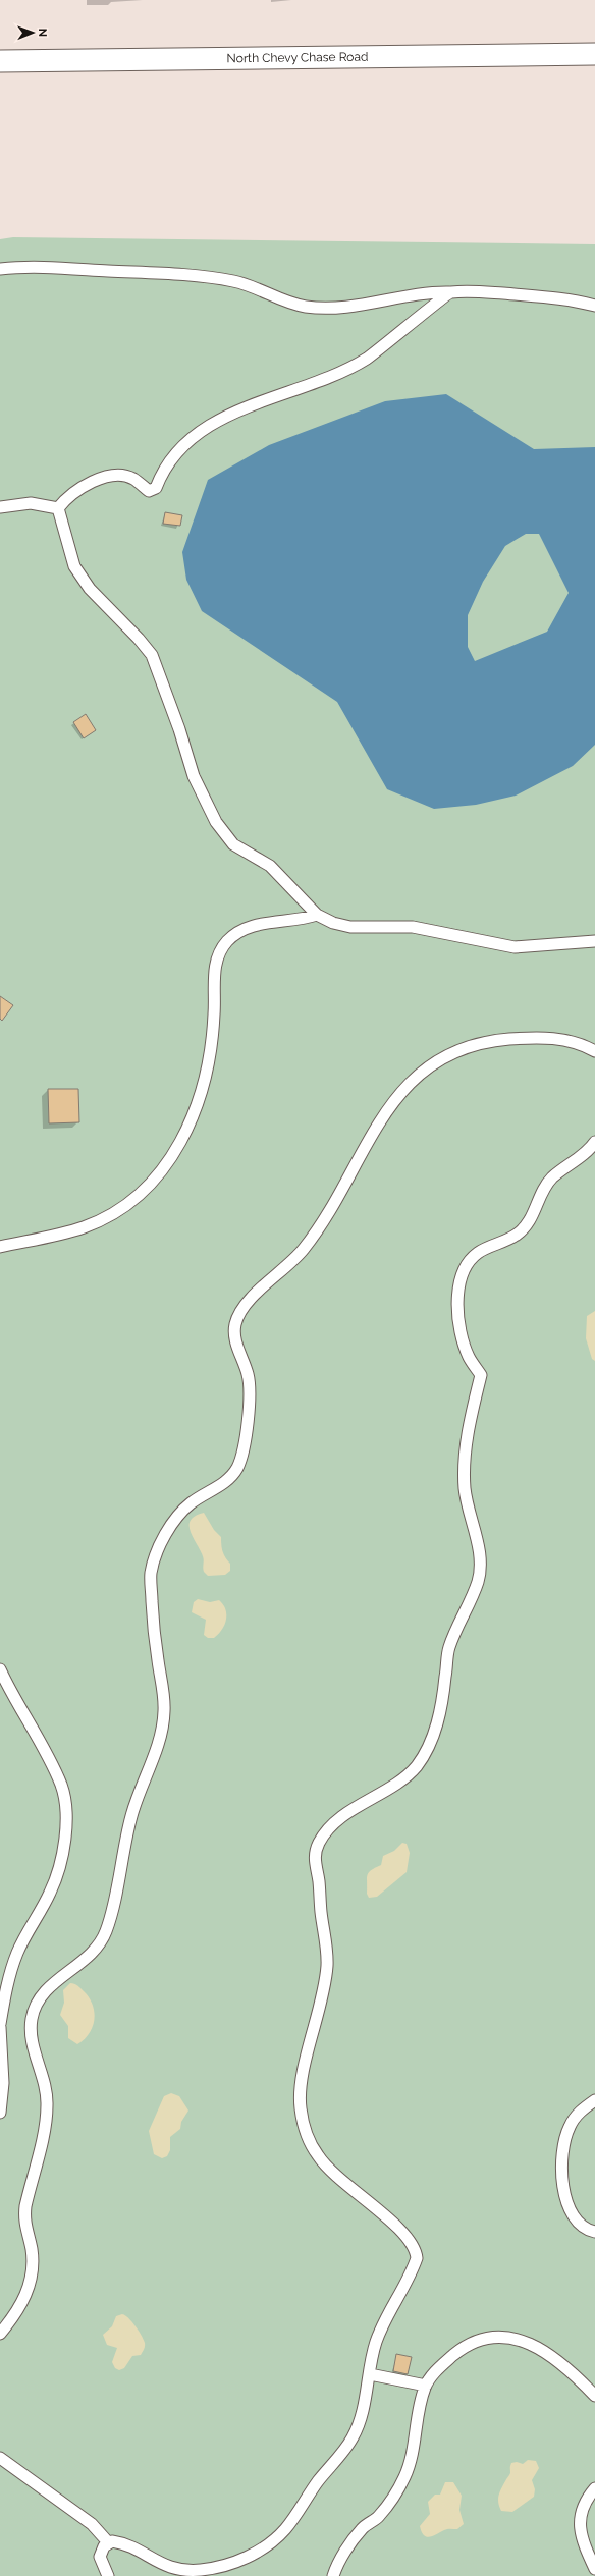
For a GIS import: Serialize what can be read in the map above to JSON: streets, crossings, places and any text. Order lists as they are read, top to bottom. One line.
{"streets":{"street":["North Chevy Chase Road"]},"north":"right"}
